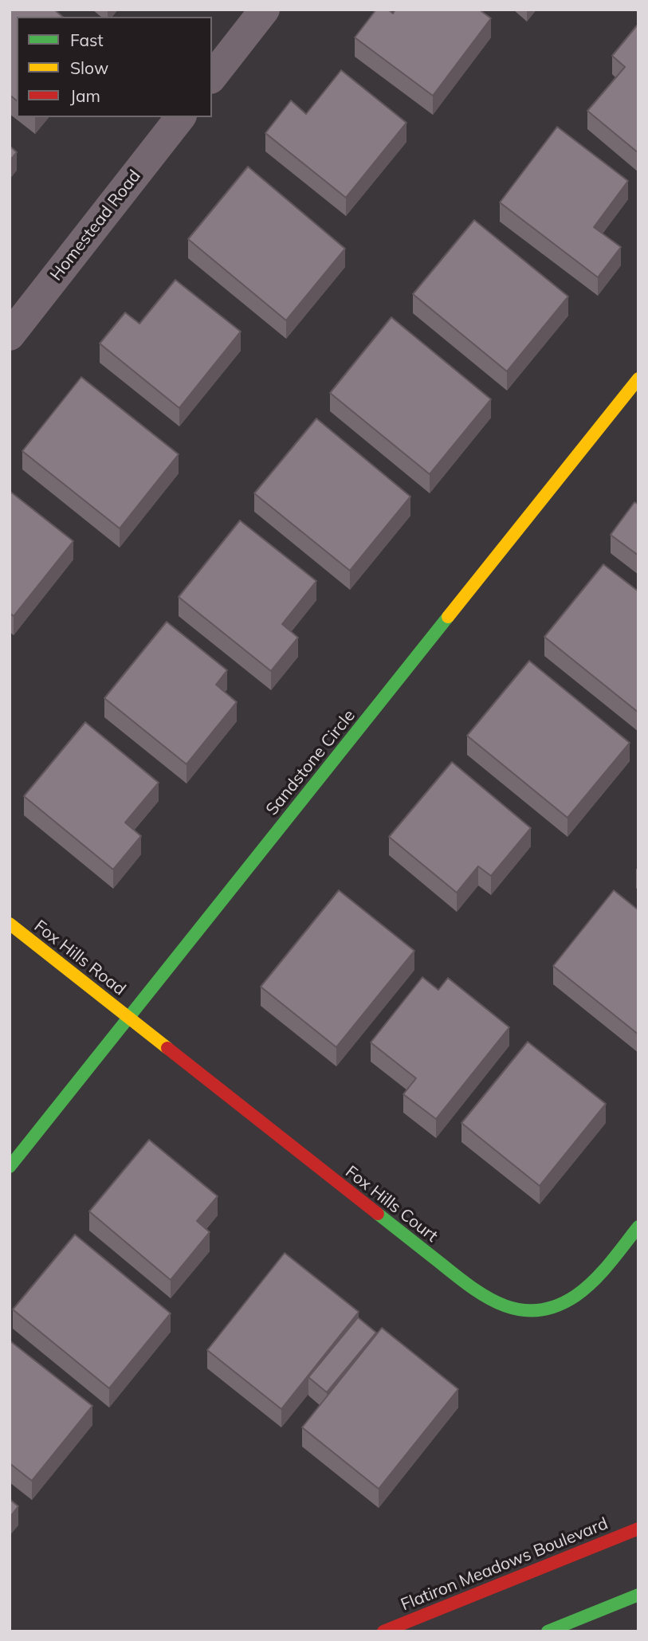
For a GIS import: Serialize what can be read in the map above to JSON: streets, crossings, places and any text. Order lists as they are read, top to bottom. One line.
{"streets":{"street":["Homestead Road","Sandstone Circle","Fox Hills Road","Fox Hills Court","Flatiron Meadows Boulevard"]},"crossings":[["Sandstone Circle","Fox Hills Road"],["Sandstone Circle","Fox Hills Court"],["Fox Hills Road","Fox Hills Court"]],"legend":["Fast","Slow","Jam"]}
